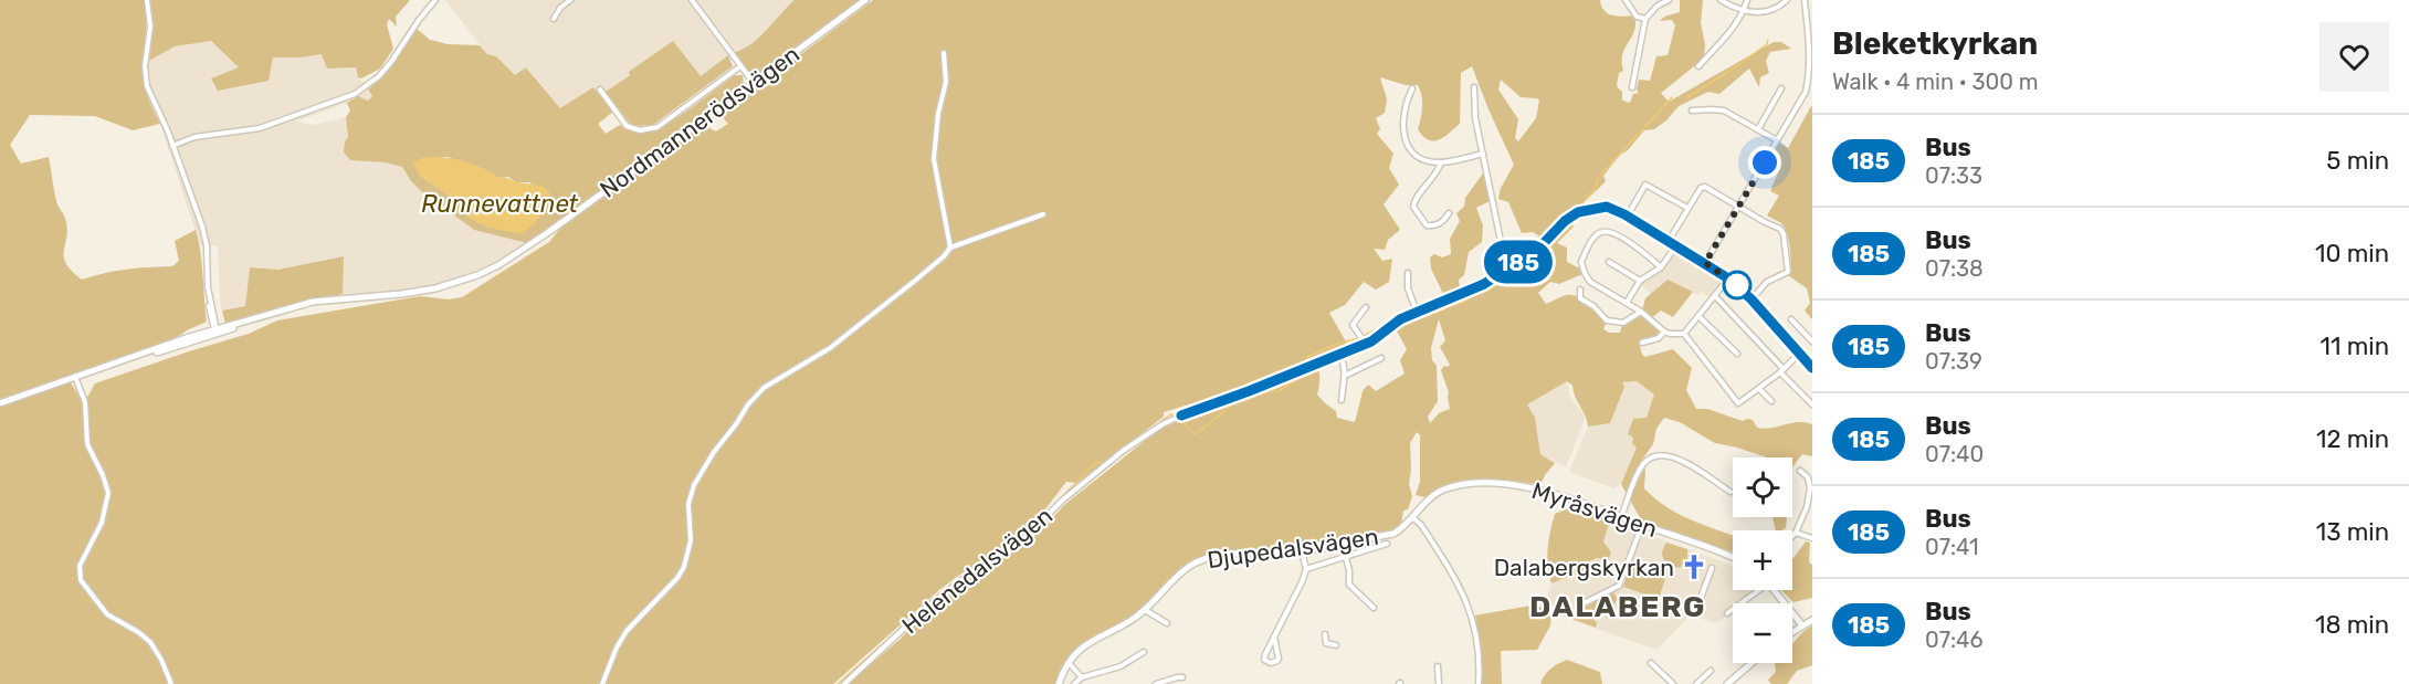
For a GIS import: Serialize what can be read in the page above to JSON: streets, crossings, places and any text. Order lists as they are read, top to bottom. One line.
{"streets":{"main road":["Nordmannerödsvägen","Myråsvägen","Djupedalsvägen"],"street":["Helenedalsvägen"]},"crossings":[["Myråsvägen","Djupedalsvägen"]],"districts":["DALABERG"],"water":["Runnevattnet"],"places":{"church":["Dalabergskyrkan"]},"lines":["bus line 185"],"page":{"on_map":"185","heading":["Bleketkyrkan","Walk · 4 min · 300 m"],"list":[{"mark":"185","name":"Bus","note":"07:33","value":"5 min"},{"mark":"185","name":"Bus","note":"07:38","value":"10 min"},{"mark":"185","name":"Bus","note":"07:39","value":"11 min"},{"mark":"185","name":"Bus","note":"07:40","value":"12 min"},{"mark":"185","name":"Bus","note":"07:41","value":"13 min"},{"mark":"185","name":"Bus","note":"07:46","value":"18 min"}],"map_buttons":["+","−"]}}
